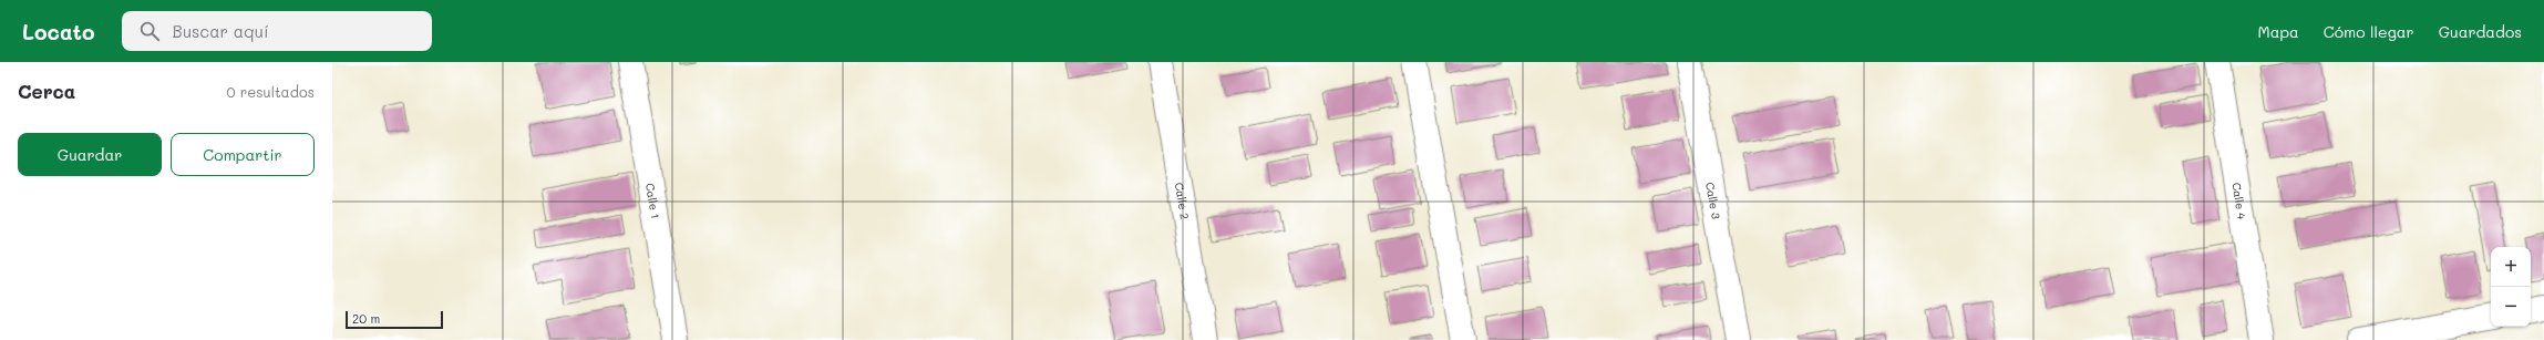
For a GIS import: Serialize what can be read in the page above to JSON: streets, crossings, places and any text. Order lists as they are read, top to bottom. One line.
{"streets":{"street":["Calle 1","Calle 2","Calle 3","Calle 4"]},"scale_bar":"20 m","page":{"header":"Locato","search":"Buscar aquí","nav":["Mapa","Cómo llegar","Guardados"],"heading":["Cerca","0 resultados"],"buttons":["Guardar","Compartir"],"map_buttons":["+","−"],"scale":"20 m"}}
